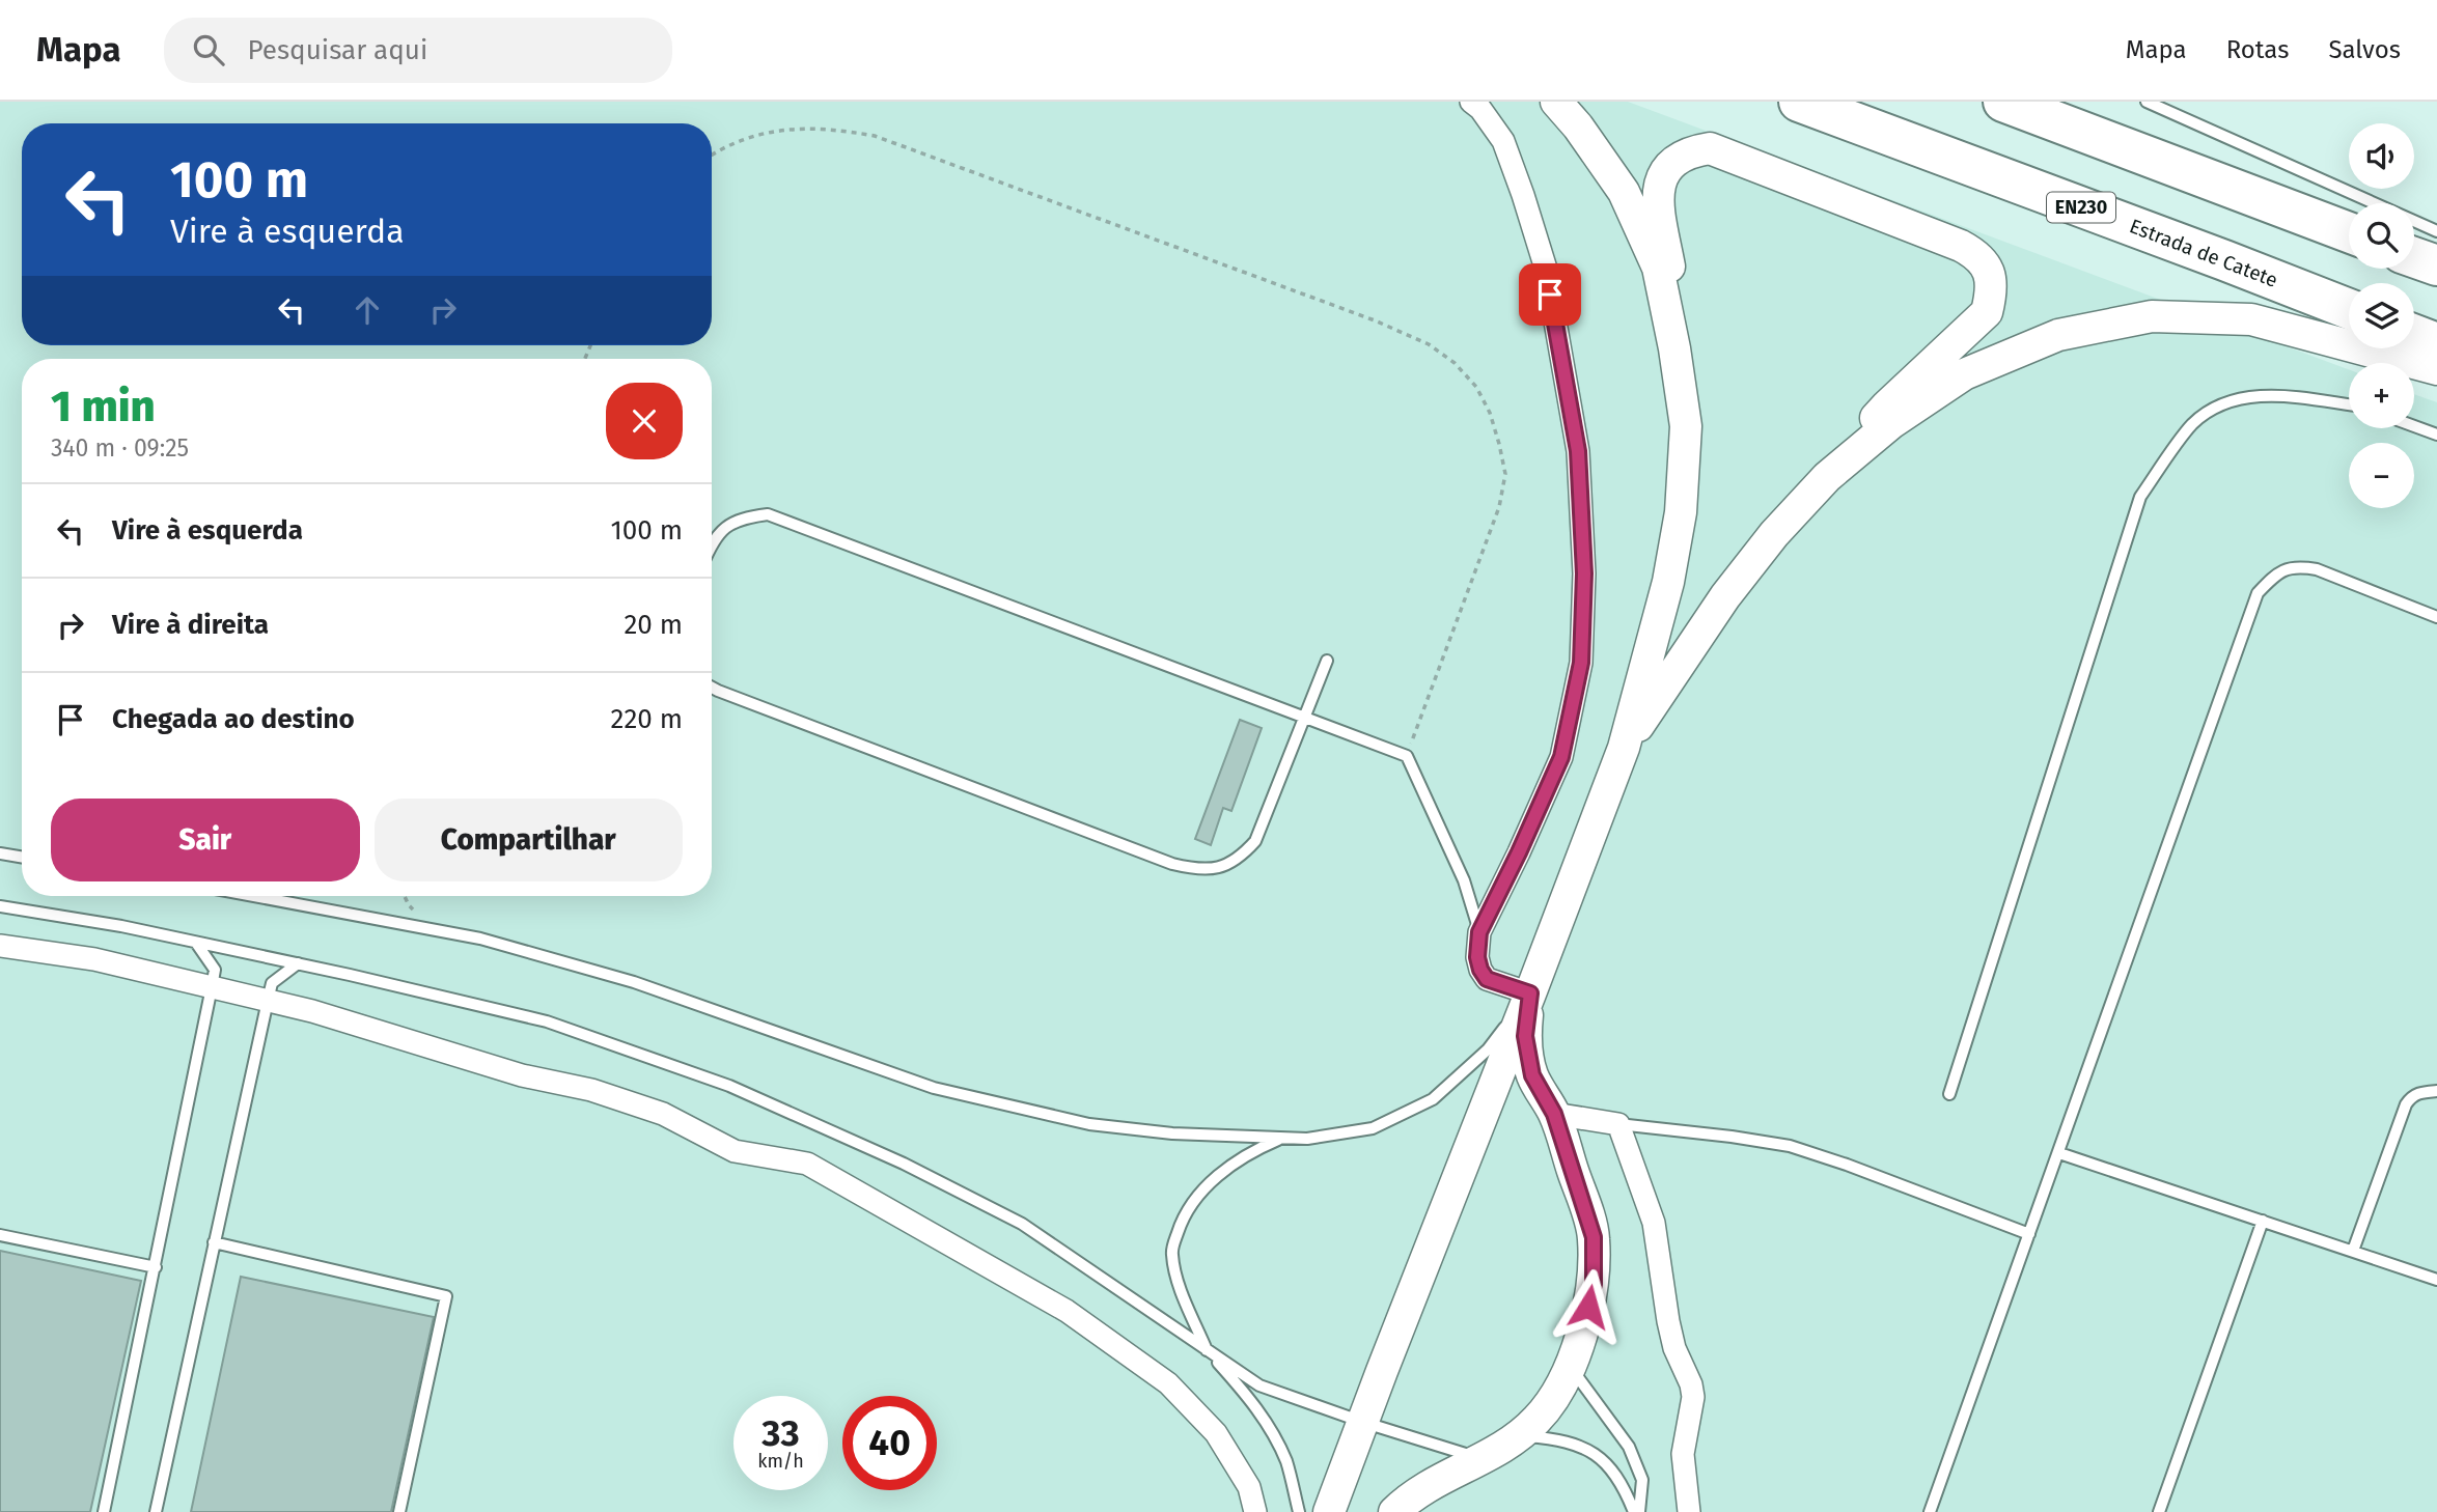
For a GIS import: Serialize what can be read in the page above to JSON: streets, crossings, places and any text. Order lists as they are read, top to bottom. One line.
{"streets":{"highway":["EN230","Estrada de Catete"]},"page":{"header":"Mapa","search":"Pesquisar aqui","nav":["Mapa","Rotas","Salvos"],"map_buttons":["+","−"],"turn":["100 m","Vire à esquerda"],"heading":["1 min","340 m · 09:25"],"list":[{"name":"Vire à esquerda","value":"100 m"},{"name":"Vire à direita","value":"20 m"},{"name":"Chegada ao destino","value":"220 m"}],"buttons":["Sair","Compartilhar"],"speed":"33 km/h","limit":"40"}}
